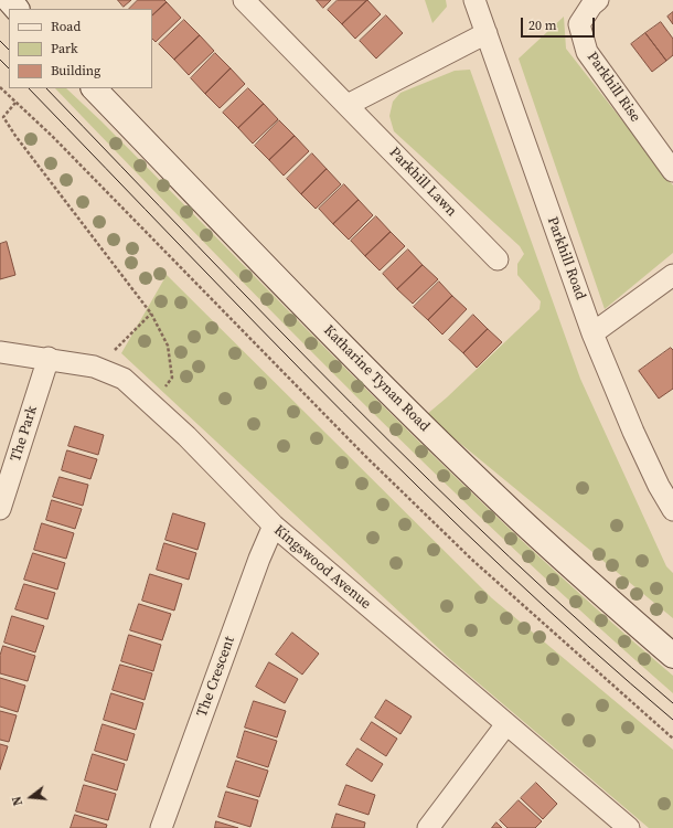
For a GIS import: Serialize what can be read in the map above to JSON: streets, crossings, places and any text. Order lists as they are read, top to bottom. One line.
{"streets":{"main road":["Katharine Tynan Road"],"street":["Parkhill Rise","Parkhill Lawn","Parkhill Road","The Park","Kingswood Avenue","The Crescent"]},"crossings":[["The Park","Kingswood Avenue"],["Kingswood Avenue","The Crescent"]],"legend":["Road","Park","Building"],"scale_bar":"20 m","north":"left"}
